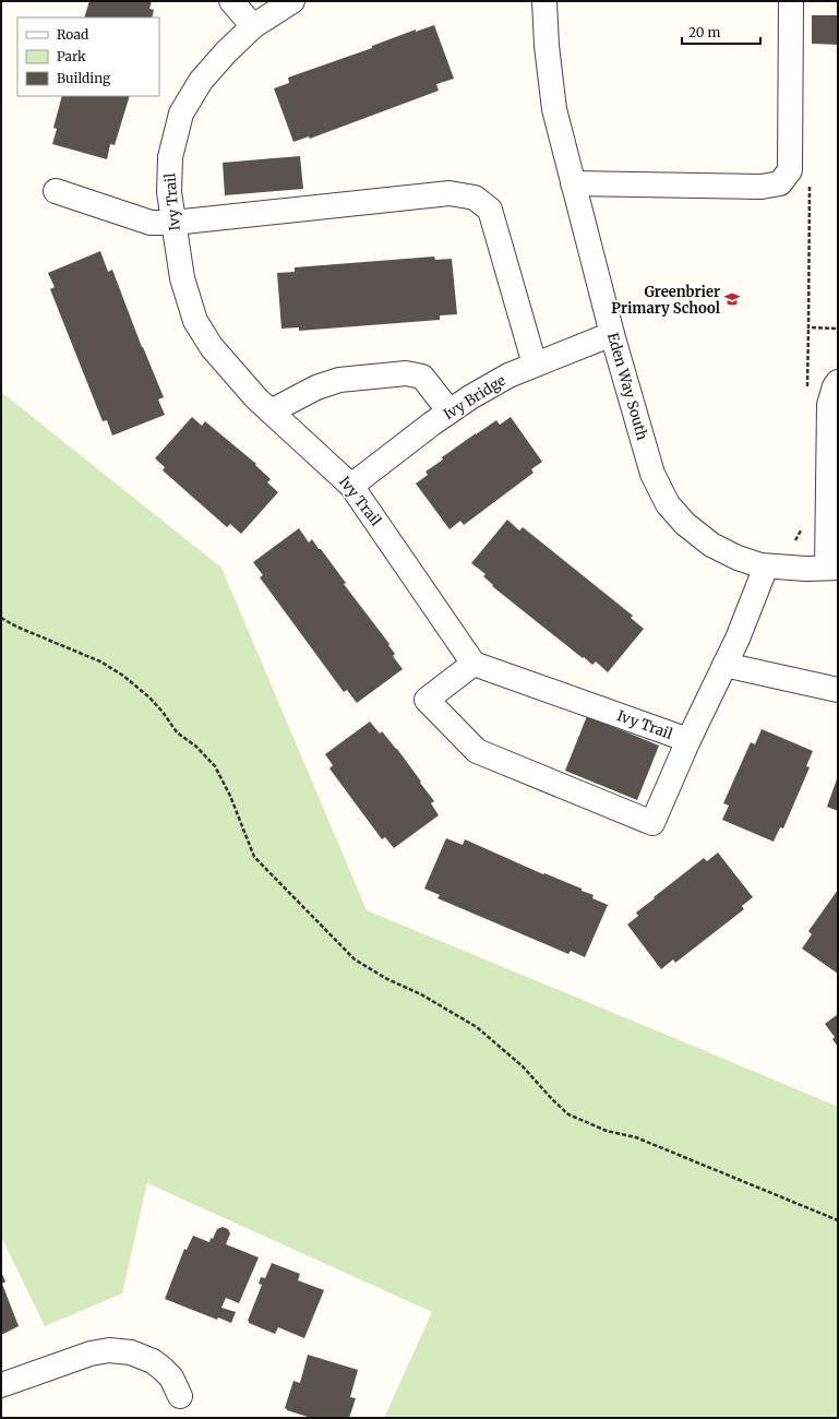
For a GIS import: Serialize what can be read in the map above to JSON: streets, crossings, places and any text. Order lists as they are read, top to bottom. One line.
{"streets":{"street":["Ivy Trail","Eden Way South","Ivy Bridge"]},"crossings":[["Ivy Trail","Eden Way South"],["Ivy Trail","Ivy Bridge"],["Eden Way South","Ivy Bridge"]],"places":{"school or university":["Greenbrier Primary School"]},"legend":["Road","Park","Building"],"scale_bar":"20 m"}
